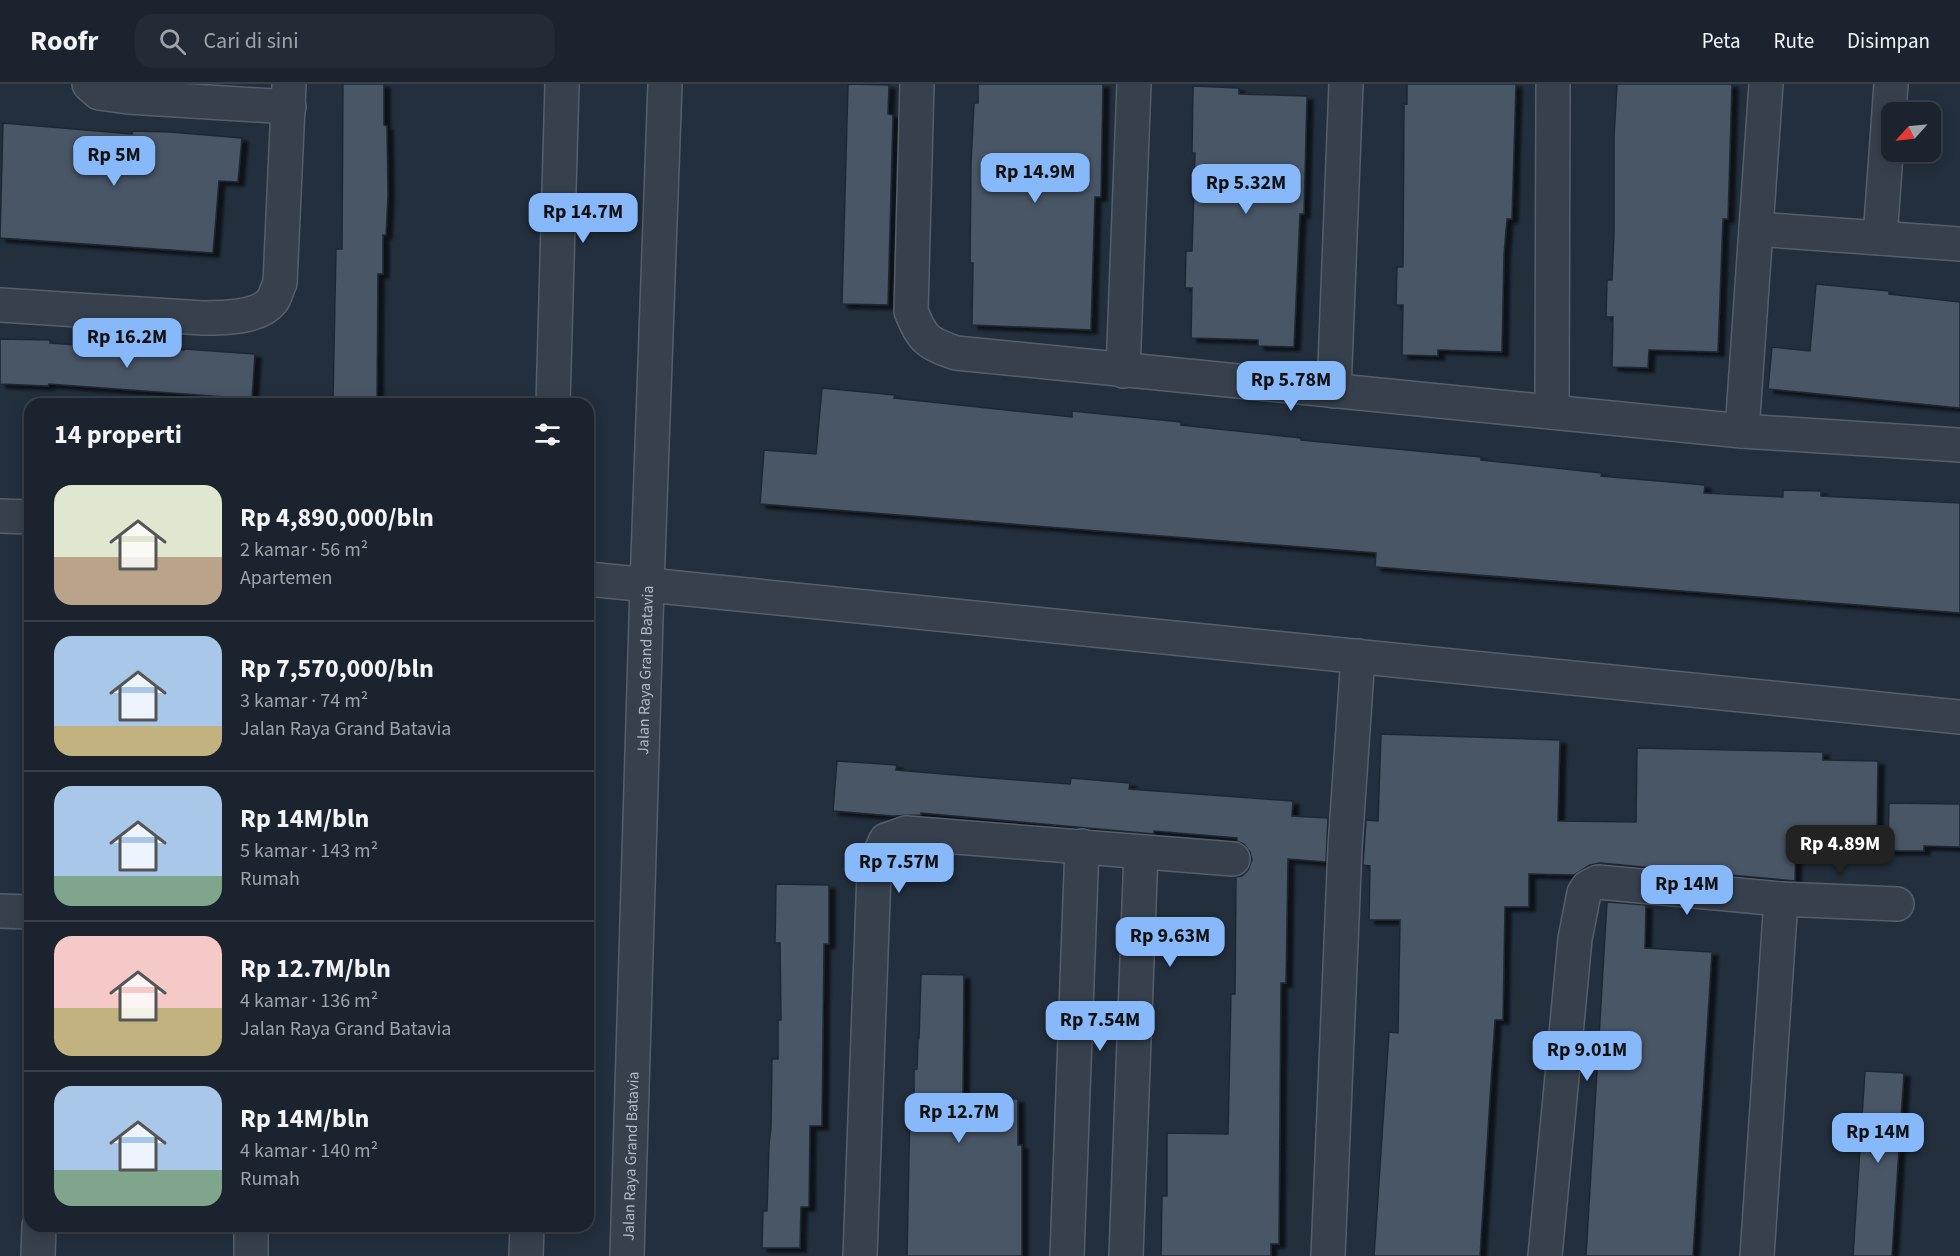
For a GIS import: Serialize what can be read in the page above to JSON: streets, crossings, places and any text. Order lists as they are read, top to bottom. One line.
{"streets":{"street":["Jalan Raya Grand Batavia"]},"north":"bottom left","page":{"header":"Roofr","search":"Cari di sini","nav":["Peta","Rute","Disimpan"],"price":["Rp 5M","Rp 14.9M","Rp 5.32M","Rp 14.7M","Rp 16.2M","Rp 5.78M","Rp 4.89M","Rp 7.57M","Rp 14M","Rp 9.63M","Rp 7.54M","Rp 9.01M","Rp 12.7M","Rp 14M"],"heading":"14 properti","list":[{"name":"Rp 4,890,000/bln","note":"2 kamar · 56 m² · Apartemen"},{"name":"Rp 7,570,000/bln","note":"3 kamar · 74 m² · Jalan Raya Grand Batavia"},{"name":"Rp 14M/bln","note":"5 kamar · 143 m² · Rumah"},{"name":"Rp 12.7M/bln","note":"4 kamar · 136 m² · Jalan Raya Grand Batavia"},{"name":"Rp 14M/bln","note":"4 kamar · 140 m² · Rumah"}]}}
